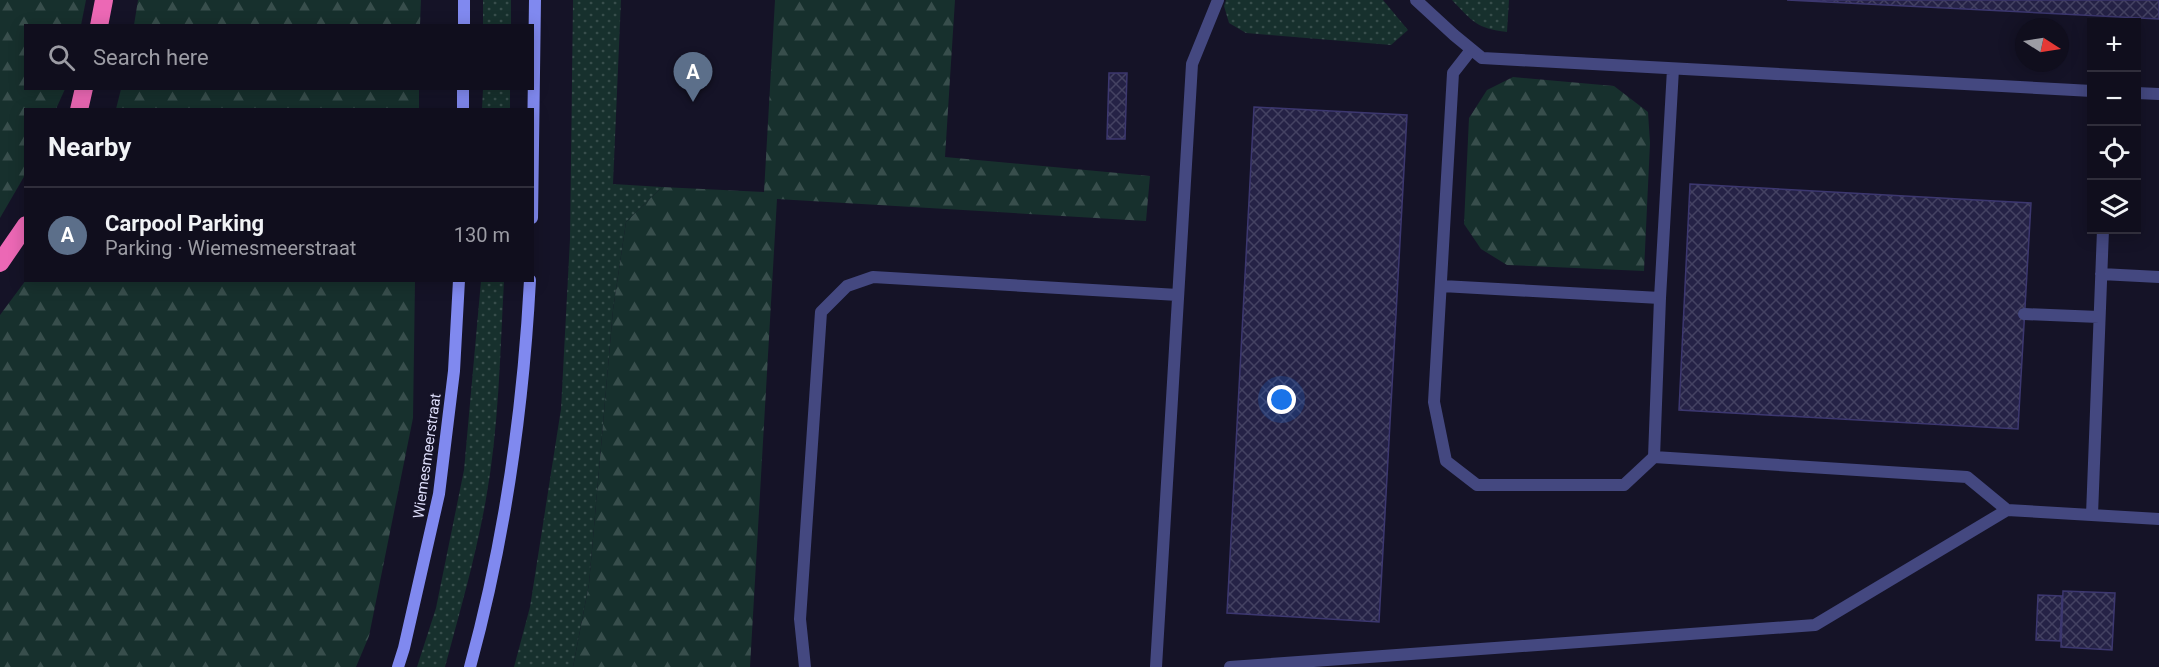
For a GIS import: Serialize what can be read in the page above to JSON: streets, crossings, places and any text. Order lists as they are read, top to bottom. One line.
{"streets":{"main road":["Wiemesmeerstraat"]},"north":"right","page":{"map_buttons":["+","−"],"search":"Search here","pins":"A","heading":"Nearby","list":[{"mark":"A","name":"Carpool Parking","note":"Parking · Wiemesmeerstraat","value":"130 m"}]}}
